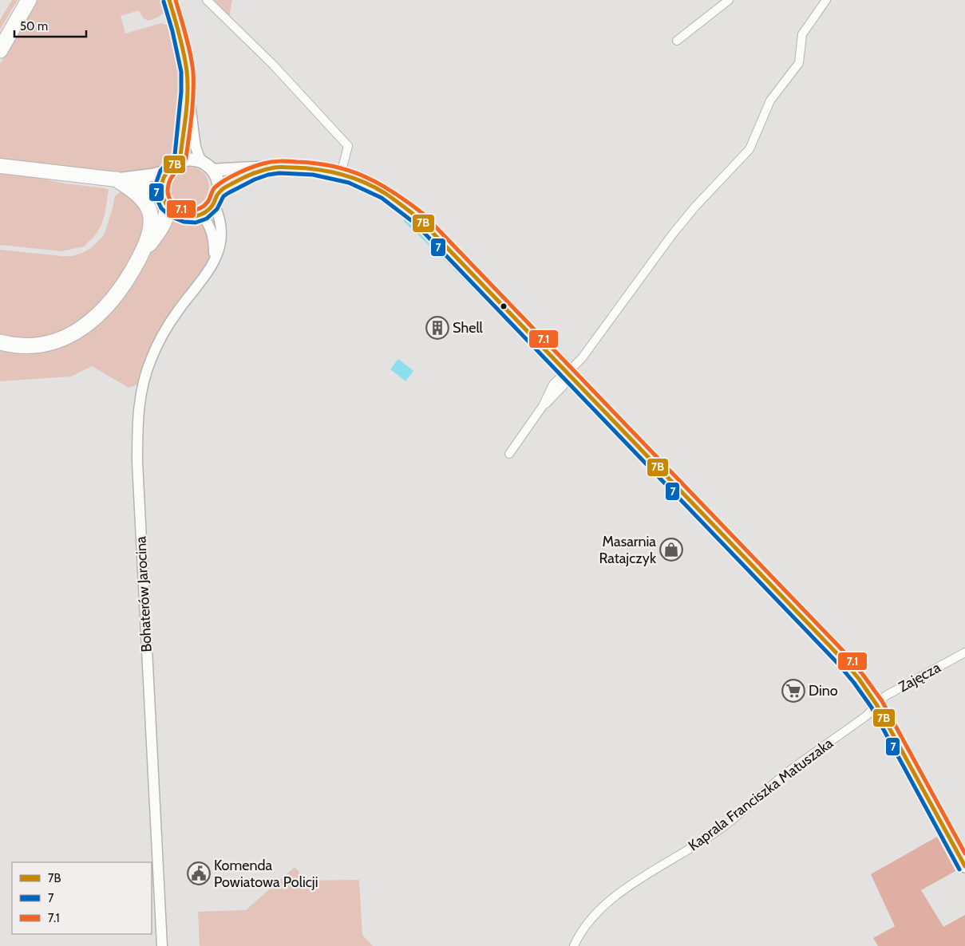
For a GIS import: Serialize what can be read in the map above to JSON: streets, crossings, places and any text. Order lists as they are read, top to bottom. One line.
{"streets":{"street":["Bohaterów Jarocina","Zajęcza","Kaprala Franciszka Matuszaka"]},"crossings":[["Zajęcza","Kaprala Franciszka Matuszaka"]],"places":{"building":["Shell"],"shop":["Masarnia Ratajczyk"],"supermarket":["Dino"],"public building":["Komenda Powiatowa Policji"]},"lines":["transit line 7B","transit line 7.1","transit line 7"],"legend":["7B","7","7.1"],"scale_bar":"50 m"}
